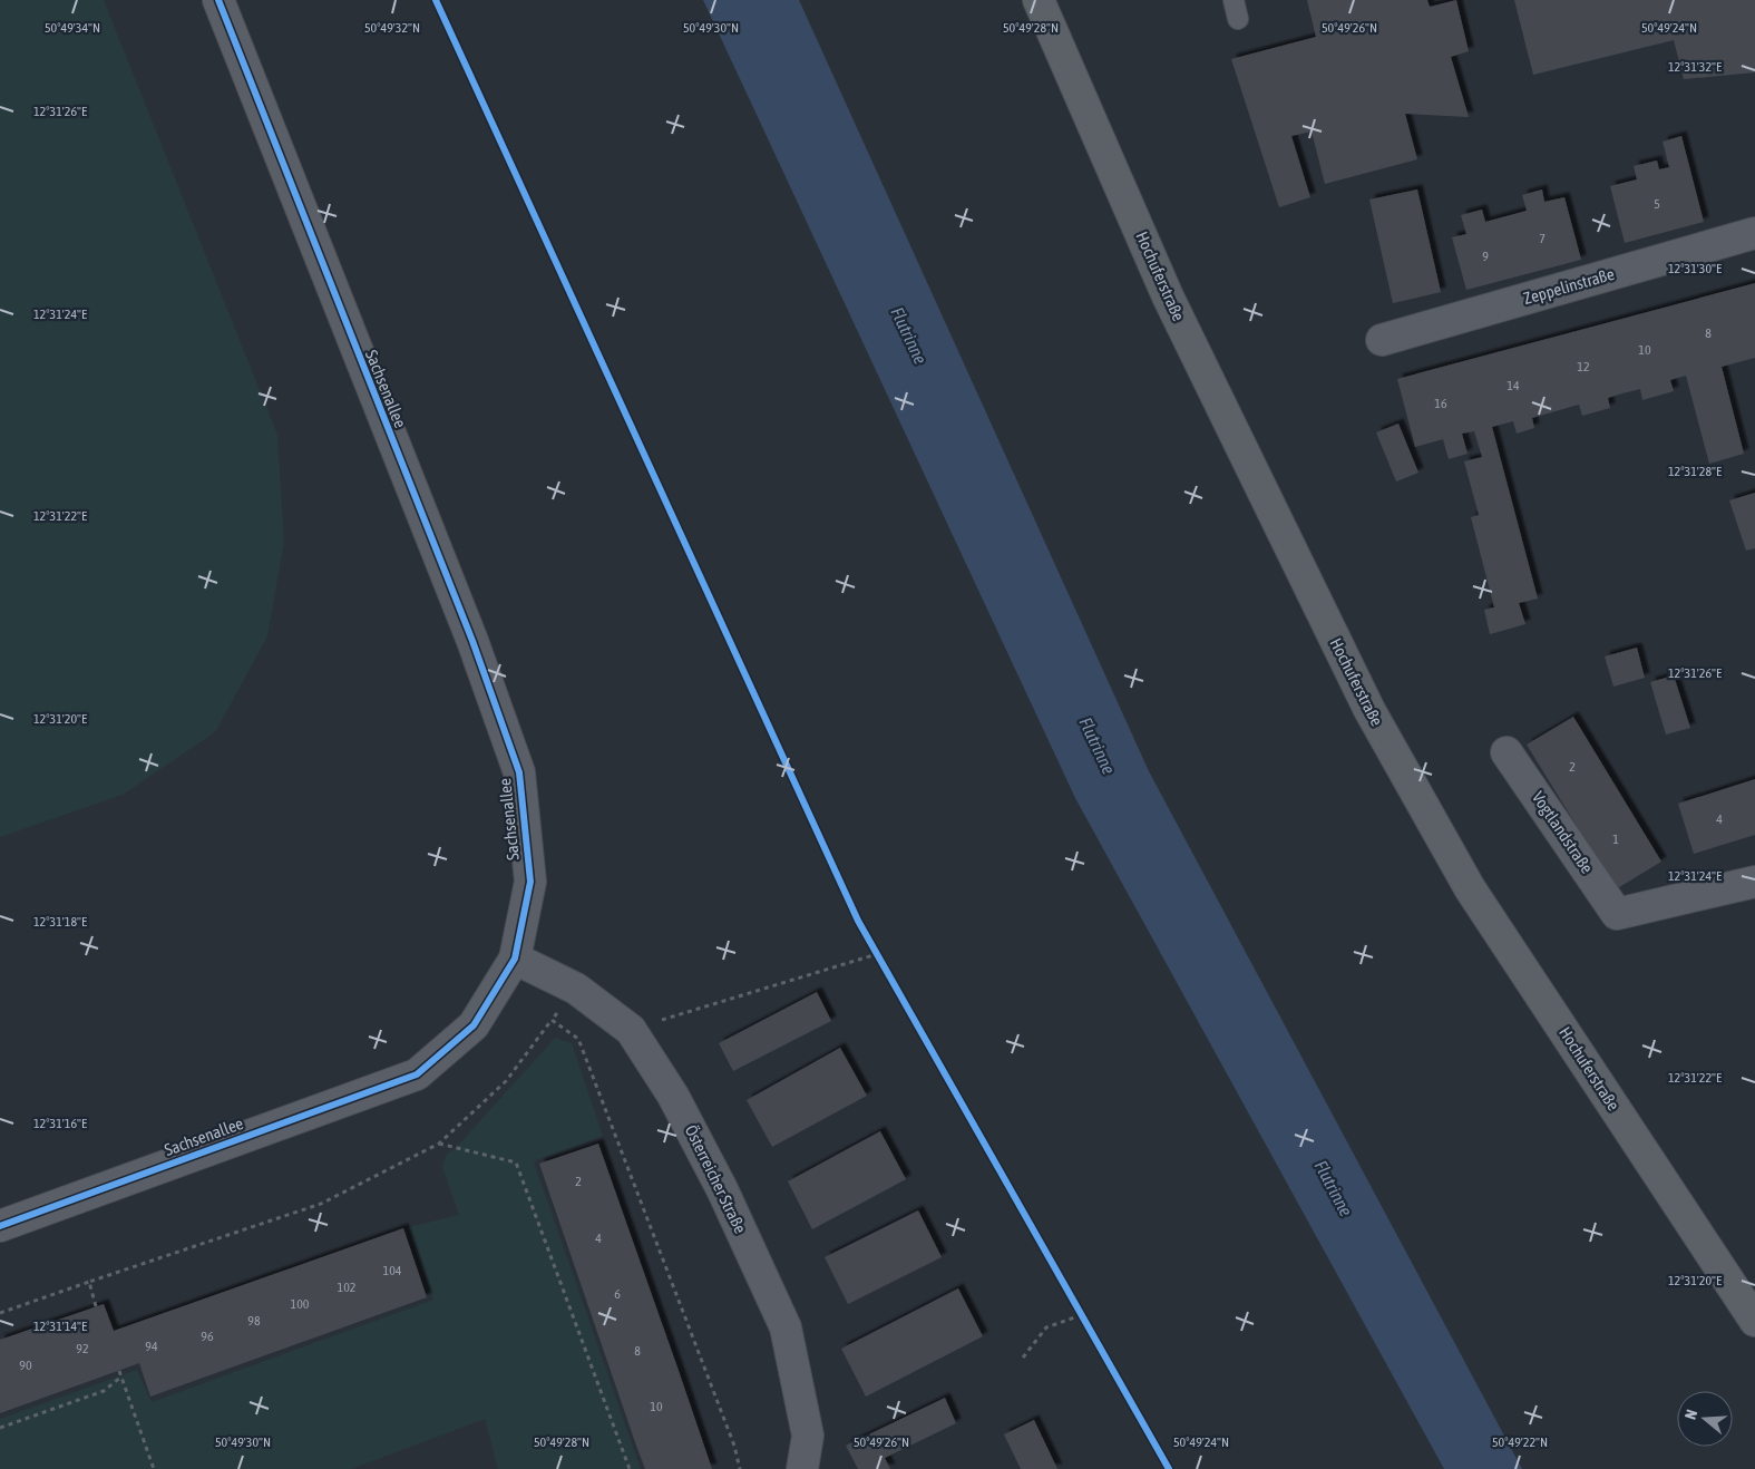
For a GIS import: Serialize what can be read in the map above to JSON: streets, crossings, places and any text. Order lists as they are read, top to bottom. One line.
{"streets":{"main road":["Hochuferstraße"],"street":["Zeppelinstraße","Sachsenallee","Vogtlandstraße","Österreicher Straße"]},"crossings":[["Sachsenallee","Österreicher Straße"]],"water":["Flutrinne"],"house_numbers":["5","7","9","8","10","12","14","16","2","4","1","2","4","104","102","6","100","98","96","94","92","8","90","10"],"north":"left","coordinates":["50°49'34\"N","50°49'32\"N","50°49'30\"N","50°49'28\"N","50°49'26\"N","50°49'24\"N","12°31'32\"E","12°31'26\"E","12°31'30\"E","12°31'24\"E","12°31'28\"E","12°31'22\"E","12°31'20\"E","12°31'18\"E","12°31'16\"E","12°31'14\"E","50°49'22\"N"]}
